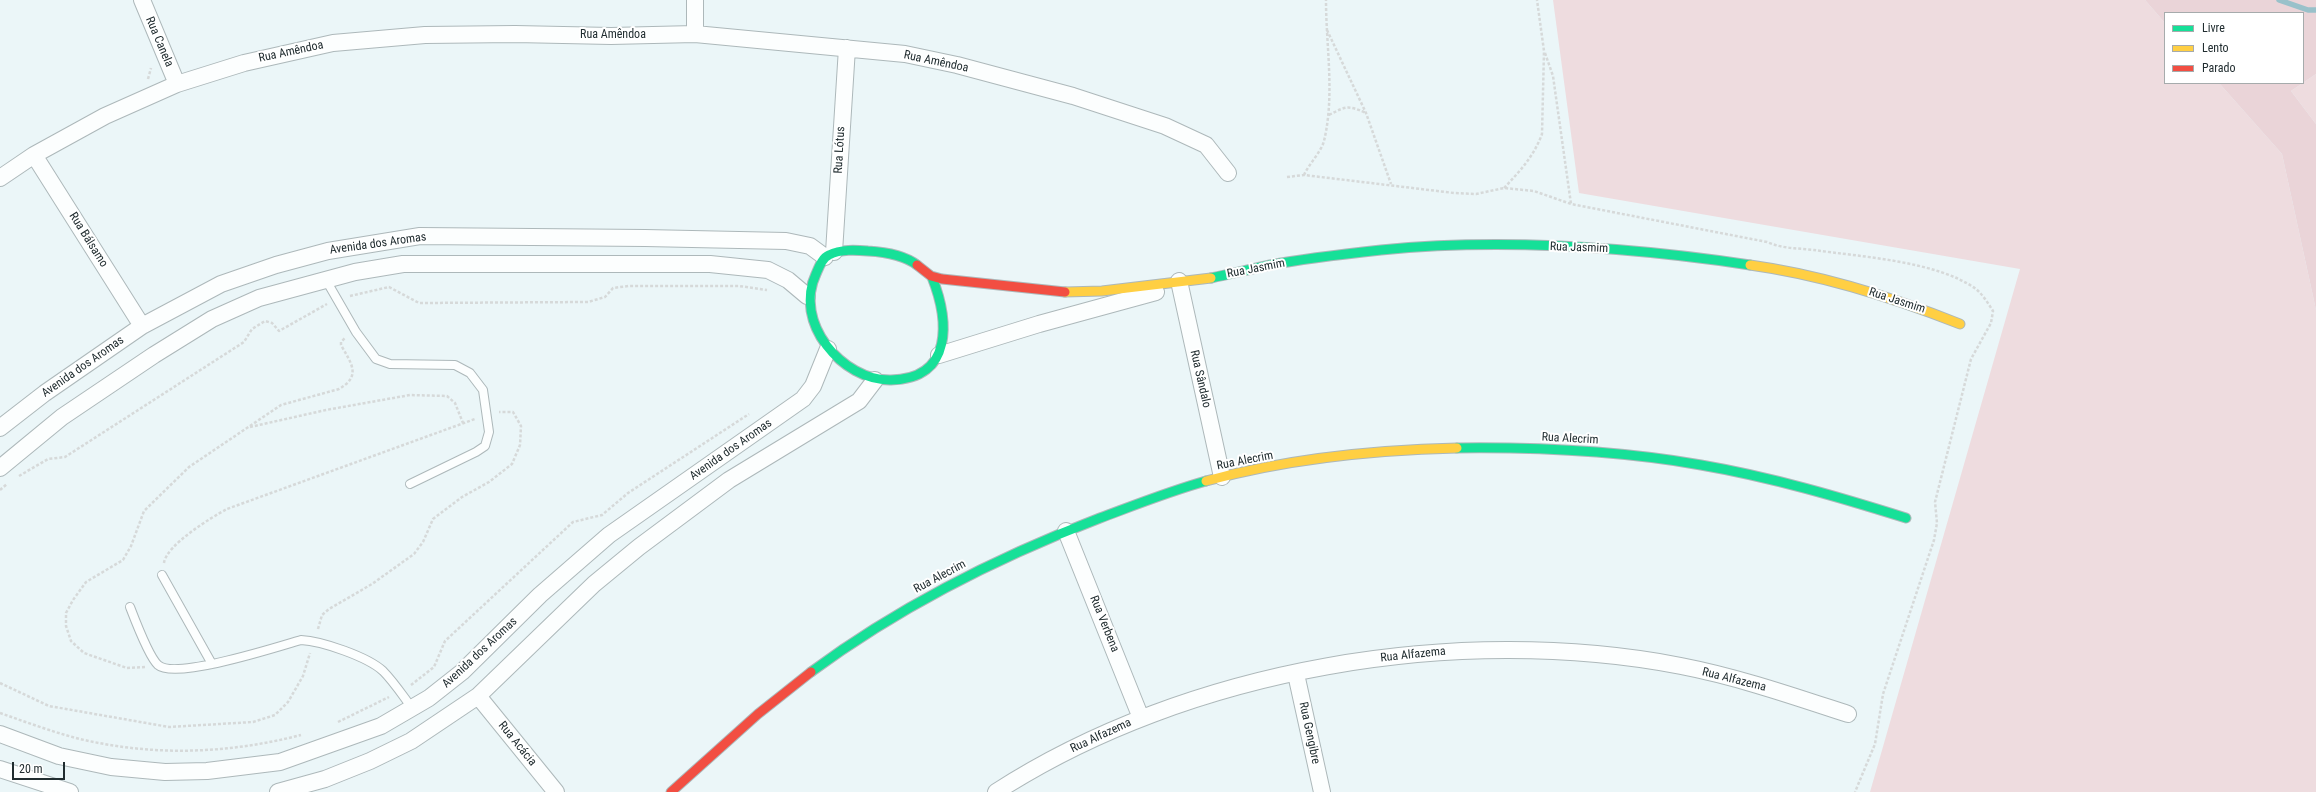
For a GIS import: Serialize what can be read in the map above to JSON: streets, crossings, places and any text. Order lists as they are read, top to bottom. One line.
{"streets":{"street":["Rua Amêndoa","Rua Canela","Rua Lótus","Rua Bálsamo","Avenida dos Aromas","Rua Jasmim","Rua Sândalo","Rua Alecrim","Rua Verbena","Rua Alfazema","Rua Gengibre","Rua Acácia"]},"crossings":[["Rua Amêndoa","Rua Canela"],["Rua Amêndoa","Rua Lótus"],["Rua Amêndoa","Rua Bálsamo"],["Rua Lótus","Avenida dos Aromas"],["Rua Lótus","Rua Jasmim"],["Rua Bálsamo","Avenida dos Aromas"],["Avenida dos Aromas","Rua Jasmim"],["Avenida dos Aromas","Rua Acácia"],["Rua Jasmim","Rua Sândalo"],["Rua Sândalo","Rua Alecrim"],["Rua Alecrim","Rua Verbena"],["Rua Verbena","Rua Alfazema"],["Rua Alfazema","Rua Gengibre"]],"legend":["Livre","Lento","Parado"],"scale_bar":"20 m"}
